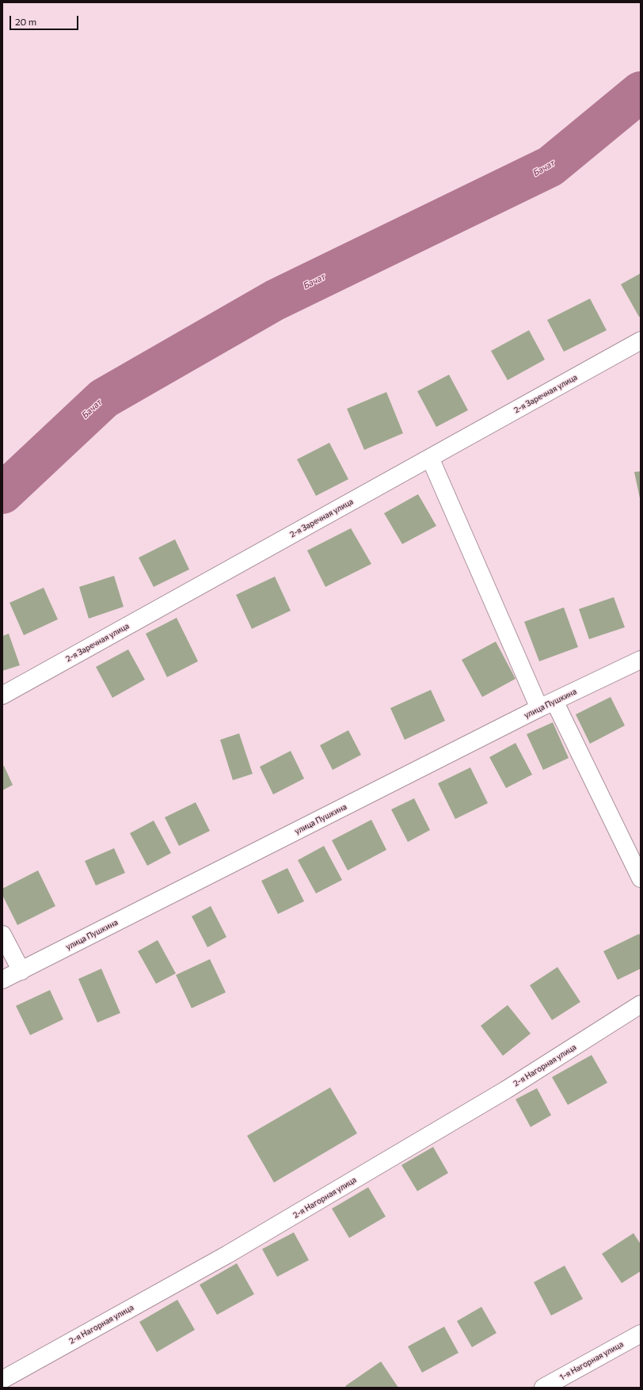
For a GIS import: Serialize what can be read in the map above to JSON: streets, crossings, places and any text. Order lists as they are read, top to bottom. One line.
{"streets":{"street":["2-я Заречная улица","улица Пушкина","2-я Нагорная улица","1-я Нагорная улица"]},"water":["Бачат"],"scale_bar":"20 m"}
